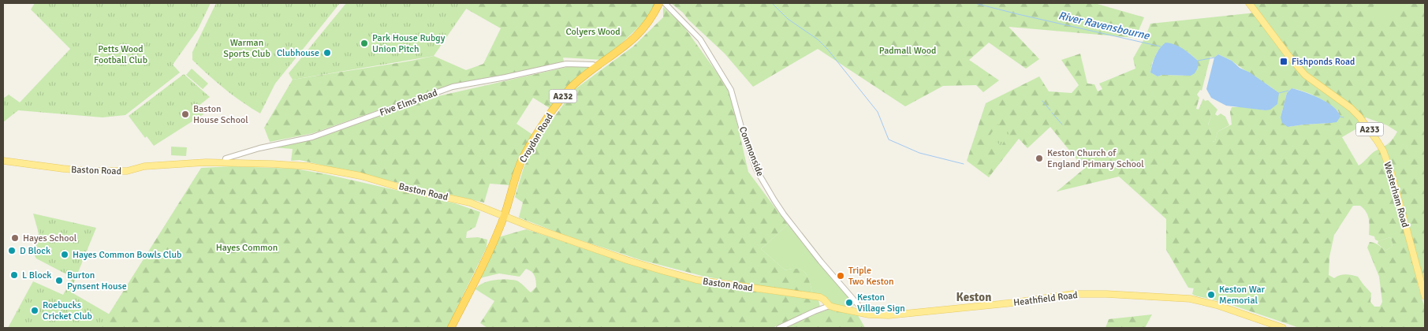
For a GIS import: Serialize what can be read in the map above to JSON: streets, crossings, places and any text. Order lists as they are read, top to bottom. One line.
{"streets":{"highway":["A232","Croydon Road"],"main road":["A233","Baston Road","Westerham Road","Heathfield Road"],"street":["Five Elms Road","Commonside"]},"crossings":[["Five Elms Road","Croydon Road"],["Five Elms Road","Baston Road"],["Croydon Road","Baston Road"],["Commonside","Heathfield Road"],["Baston Road","Heathfield Road"]],"districts":["Keston"],"water":["River Ravensbourne"],"parks":["Colyers Wood","Warman Sports Club","Petts Wood Football Club","Padmall Wood","Hayes Common"],"places":{"other":["Park House Rubgy Union Pitch","Clubhouse","Baston House School","Keston Church of England Primary School","Hayes School","D Block","Hayes Common Bowls Club","L Block","Triple Two Keston","Burton Pynsent House","Keston War Memorial","Keston Village Sign","Roebucks Cricket Club"],"transit":["Fishponds Road"]}}
